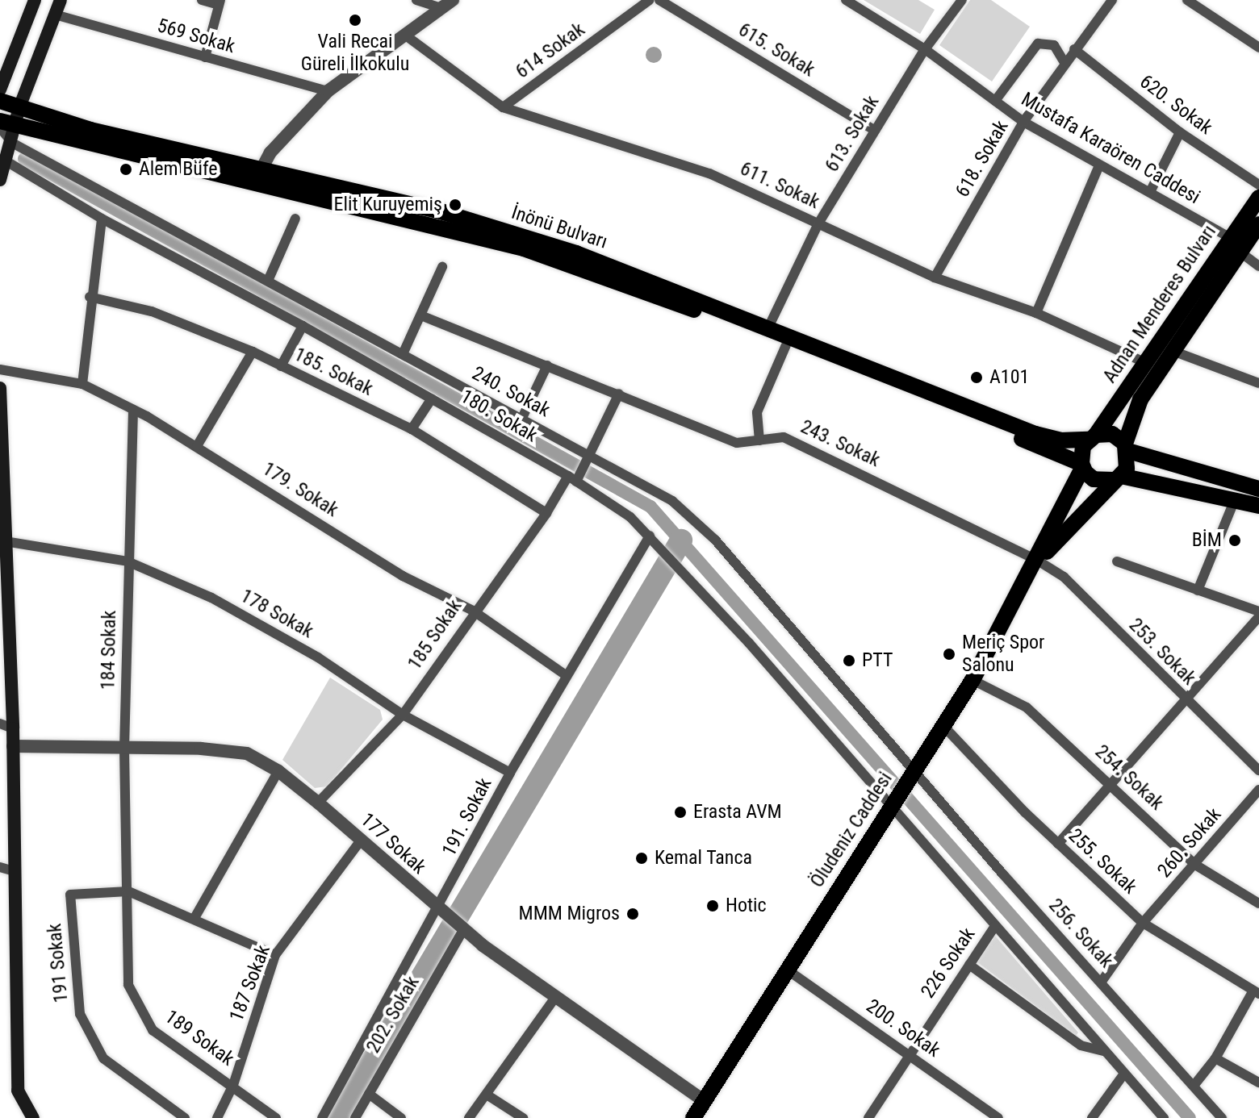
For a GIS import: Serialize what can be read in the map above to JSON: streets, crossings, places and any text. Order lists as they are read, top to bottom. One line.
{"streets":{"main road":["İnönü Bulvarı","Adnan Menderes Bulvarı","Öludeniz Caddesi"],"street":["569 Sokak","615. Sokak","614 Sokak","620. Sokak","613. Sokak","Mustafa Karaören Caddesi","618. Sokak","611. Sokak","185. Sokak","240. Sokak","180. Sokak","243. Sokak","179. Sokak","178 Sokak","185 Sokak","184 Sokak","253. Sokak","254. Sokak","191. Sokak","260. Sokak","177 Sokak","255. Sokak","256. Sokak","191 Sokak","226 Sokak","187 Sokak","202. Sokak","200. Sokak","189 Sokak"]},"crossings":[["615. Sokak","613. Sokak"],["614 Sokak","611. Sokak"],["620. Sokak","618. Sokak"],["613. Sokak","Mustafa Karaören Caddesi"],["613. Sokak","611. Sokak"],["613. Sokak","İnönü Bulvarı"],["Mustafa Karaören Caddesi","618. Sokak"],["Mustafa Karaören Caddesi","Adnan Menderes Bulvarı"],["618. Sokak","611. Sokak"],["611. Sokak","Adnan Menderes Bulvarı"],["İnönü Bulvarı","Adnan Menderes Bulvarı"],["İnönü Bulvarı","240. Sokak"],["Adnan Menderes Bulvarı","243. Sokak"],["Adnan Menderes Bulvarı","253. Sokak"],["Adnan Menderes Bulvarı","Öludeniz Caddesi"],["185. Sokak","185 Sokak"],["240. Sokak","185 Sokak"],["240. Sokak","Öludeniz Caddesi"],["240. Sokak","256. Sokak"],["180. Sokak","185 Sokak"],["180. Sokak","191. Sokak"],["180. Sokak","Öludeniz Caddesi"],["243. Sokak","185 Sokak"],["243. Sokak","253. Sokak"],["243. Sokak","Öludeniz Caddesi"],["179. Sokak","185 Sokak"],["179. Sokak","184 Sokak"],["179. Sokak","191. Sokak"],["178 Sokak","185 Sokak"],["178 Sokak","184 Sokak"],["178 Sokak","191. Sokak"],["185 Sokak","177 Sokak"],["184 Sokak","177 Sokak"],["184 Sokak","191 Sokak"],["184 Sokak","189 Sokak"],["253. Sokak","Öludeniz Caddesi"],["254. Sokak","Öludeniz Caddesi"],["254. Sokak","260. Sokak"],["191. Sokak","177 Sokak"],["Öludeniz Caddesi","177 Sokak"],["Öludeniz Caddesi","255. Sokak"],["Öludeniz Caddesi","256. Sokak"],["Öludeniz Caddesi","200. Sokak"],["260. Sokak","255. Sokak"],["260. Sokak","256. Sokak"],["177 Sokak","187 Sokak"],["177 Sokak","202. Sokak"],["191 Sokak","189 Sokak"],["226 Sokak","200. Sokak"],["187 Sokak","189 Sokak"]],"places":["Vali Recai Güreli İlkokulu","Alem Büfe","Elit Kuruyemiş","A101","BİM","Meriç Spor Salonu","PTT","Erasta AVM","Kemal Tanca","Hotic","MMM Migros"]}
